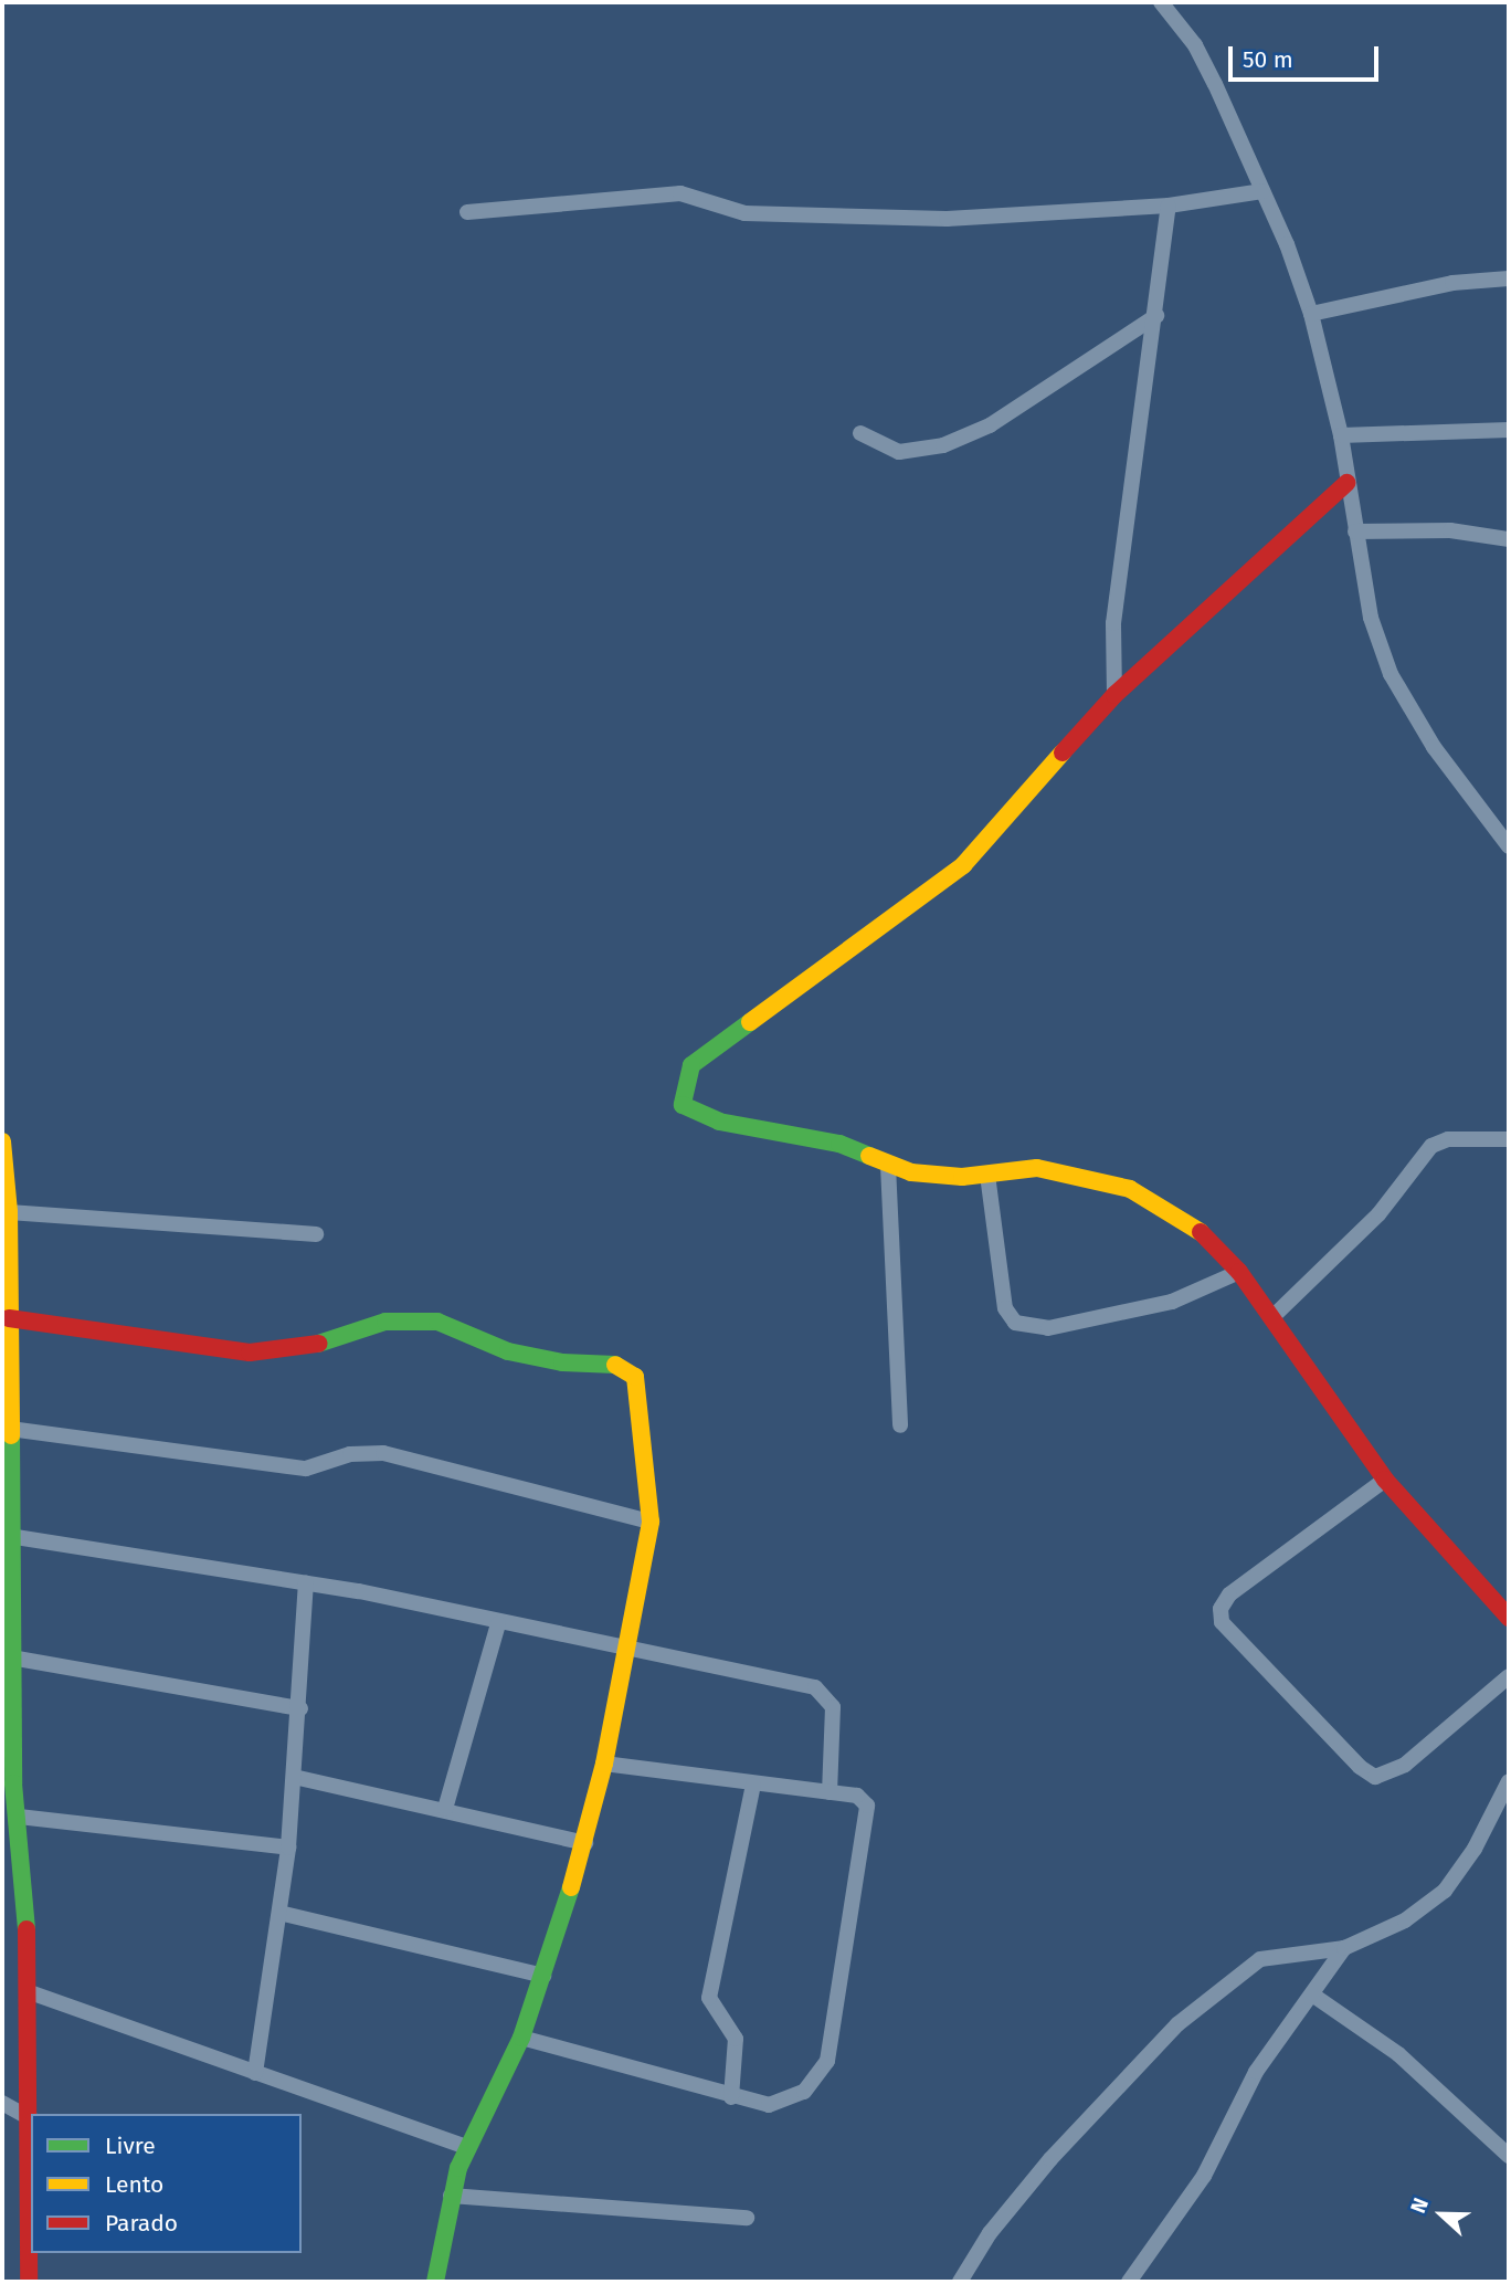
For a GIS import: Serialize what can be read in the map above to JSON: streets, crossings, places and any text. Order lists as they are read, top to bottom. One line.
{"legend":["Livre","Lento","Parado"],"scale_bar":"50 m","north":"left"}
